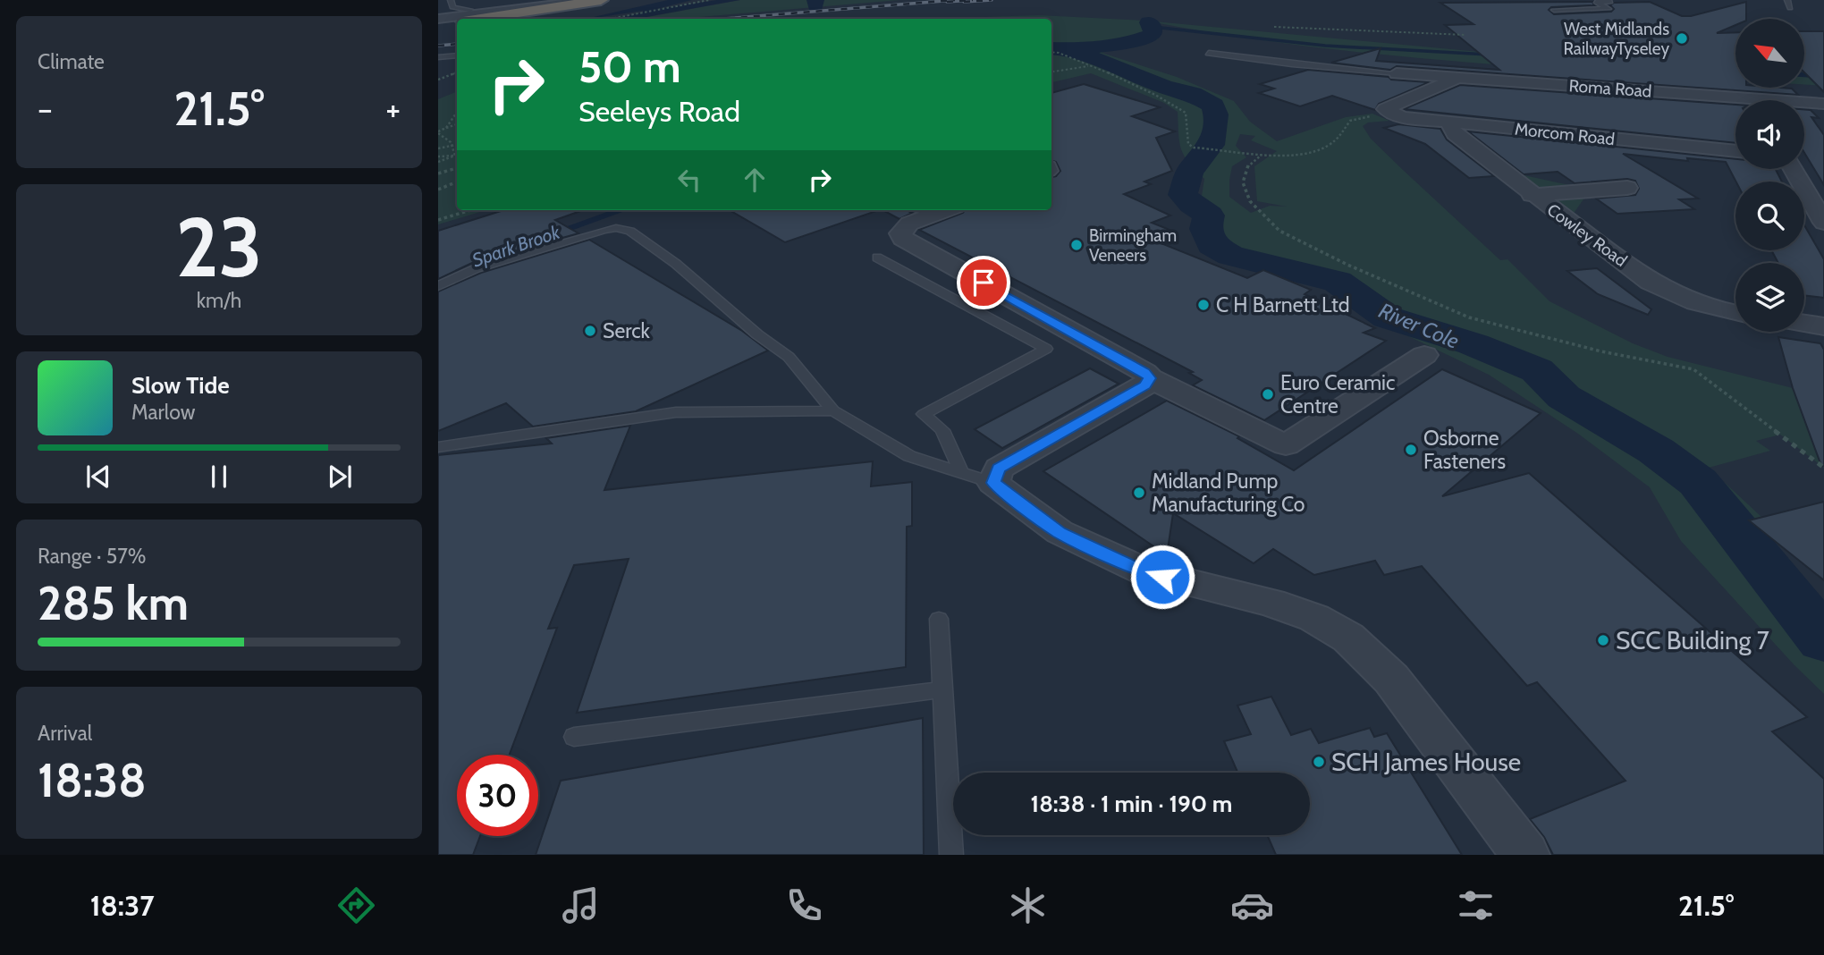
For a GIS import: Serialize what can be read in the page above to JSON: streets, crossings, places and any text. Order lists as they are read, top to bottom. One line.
{"streets":{"street":["Roma Road","Morcom Road","Cowley Road"]},"crossings":[["Morcom Road","Cowley Road"]],"water":["Spark Brook","River Cole"],"places":["West Midlands RailwayTyseley","Birmingham Veneers","C H Barnett Ltd","Serck","Euro Ceramic Centre","Osborne Fasteners","Midland Pump Manufacturing Co","SCC Building 7","SCH James House"],"north":"top left","page":{"tile":["Climate",["23","km/h"],["Range · 57%","285 km"],["Arrival","18:38"]],"turn":["50 m","Seeleys Road"],"heat":["−","21.5°","+"],"song":["Slow Tide","Marlow"],"limit":"30","trip":"18:38 · 1 min · 190 m","tabs":["18:37","21.5°"]}}
